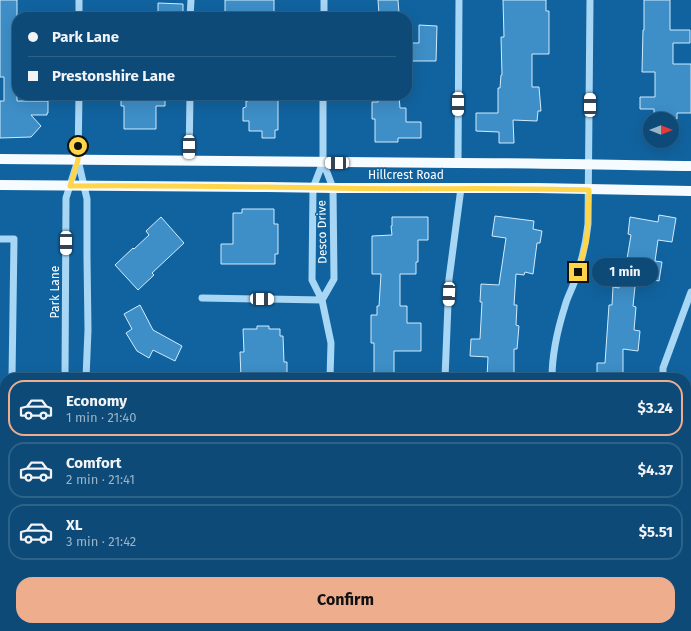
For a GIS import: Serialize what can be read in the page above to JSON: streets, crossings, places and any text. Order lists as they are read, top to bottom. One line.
{"streets":{"main road":["Hillcrest Road"],"street":["Desco Drive","Park Lane"]},"crossings":[["Hillcrest Road","Desco Drive"],["Hillcrest Road","Park Lane"]],"north":"right","page":{"banner":["Park Lane","Prestonshire Lane"],"bubble":"1 min","list":[{"name":"Economy","note":"1 min · 21:40","value":"$3.24"},{"name":"Comfort","note":"2 min · 21:41","value":"$4.37"},{"name":"XL","note":"3 min · 21:42","value":"$5.51"}],"buttons":"Confirm"}}
